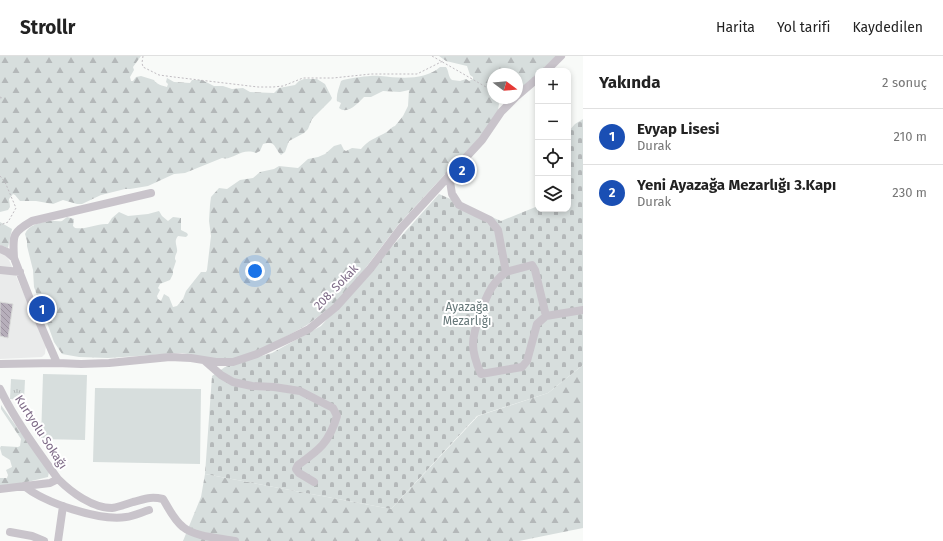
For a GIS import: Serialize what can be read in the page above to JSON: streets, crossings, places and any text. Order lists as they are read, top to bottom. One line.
{"streets":{"street":["208. Sokak","Kurtyolu Sokağı"]},"parks":["Ayazağa Mezarlığı"],"north":"right","page":{"header":"Strollr","nav":["Harita","Yol tarifi","Kaydedilen"],"heading":["Yakında","2 sonuç"],"map_buttons":["+","−"],"list":[{"mark":"1","name":"Evyap Lisesi","note":"Durak","value":"210 m"},{"mark":"2","name":"Yeni Ayazağa Mezarlığı 3.Kapı","note":"Durak","value":"230 m"}],"pins":["2","1"]}}
